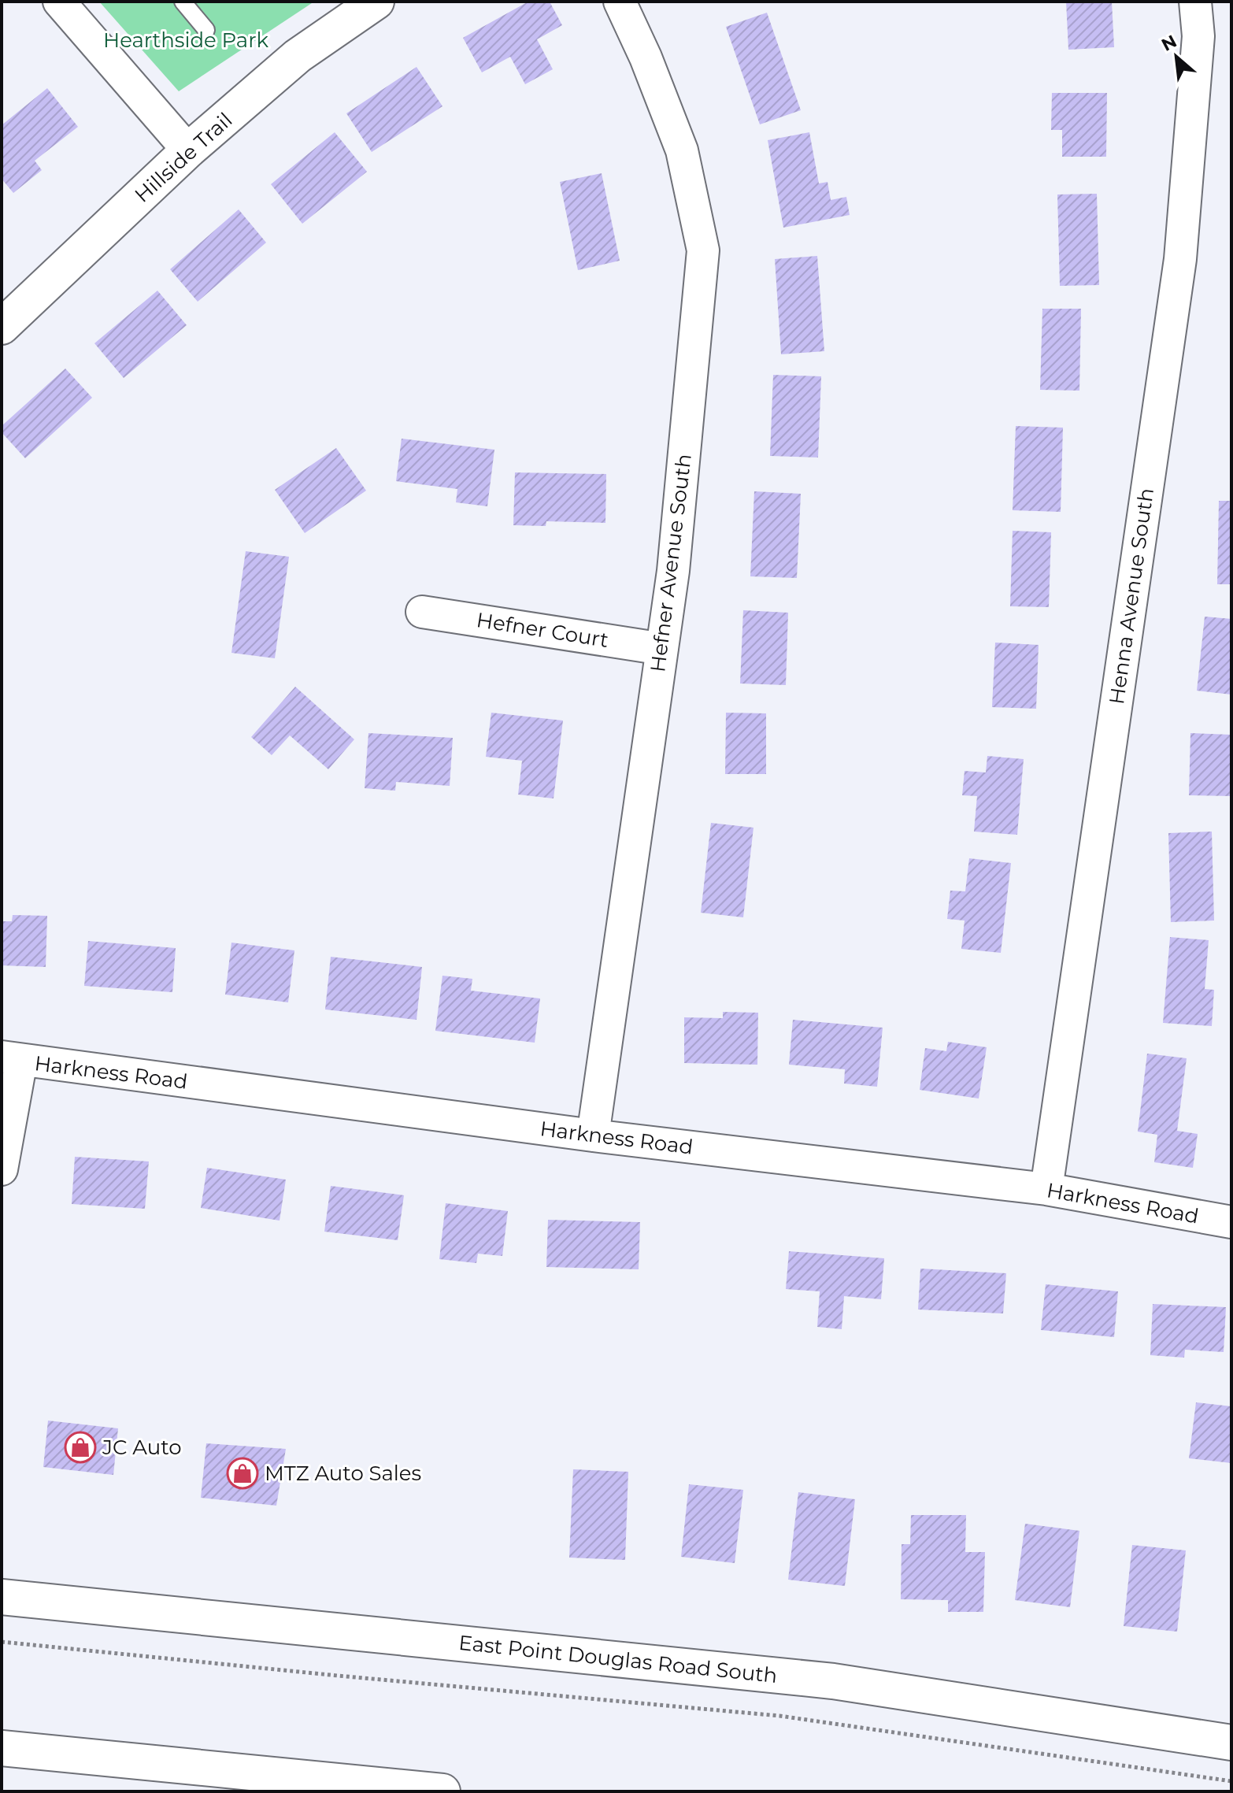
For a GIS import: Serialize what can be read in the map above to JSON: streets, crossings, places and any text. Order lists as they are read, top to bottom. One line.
{"streets":{"main road":["Hillside Trail","East Point Douglas Road South"],"street":["Hefner Avenue South","Henna Avenue South","Hefner Court","Harkness Road"]},"crossings":[["Hefner Avenue South","Hefner Court"],["Hefner Avenue South","Harkness Road"],["Henna Avenue South","Harkness Road"]],"parks":["Hearthside Park"],"places":{"shop":["JC Auto","MTZ Auto Sales"]},"north":"top left"}
